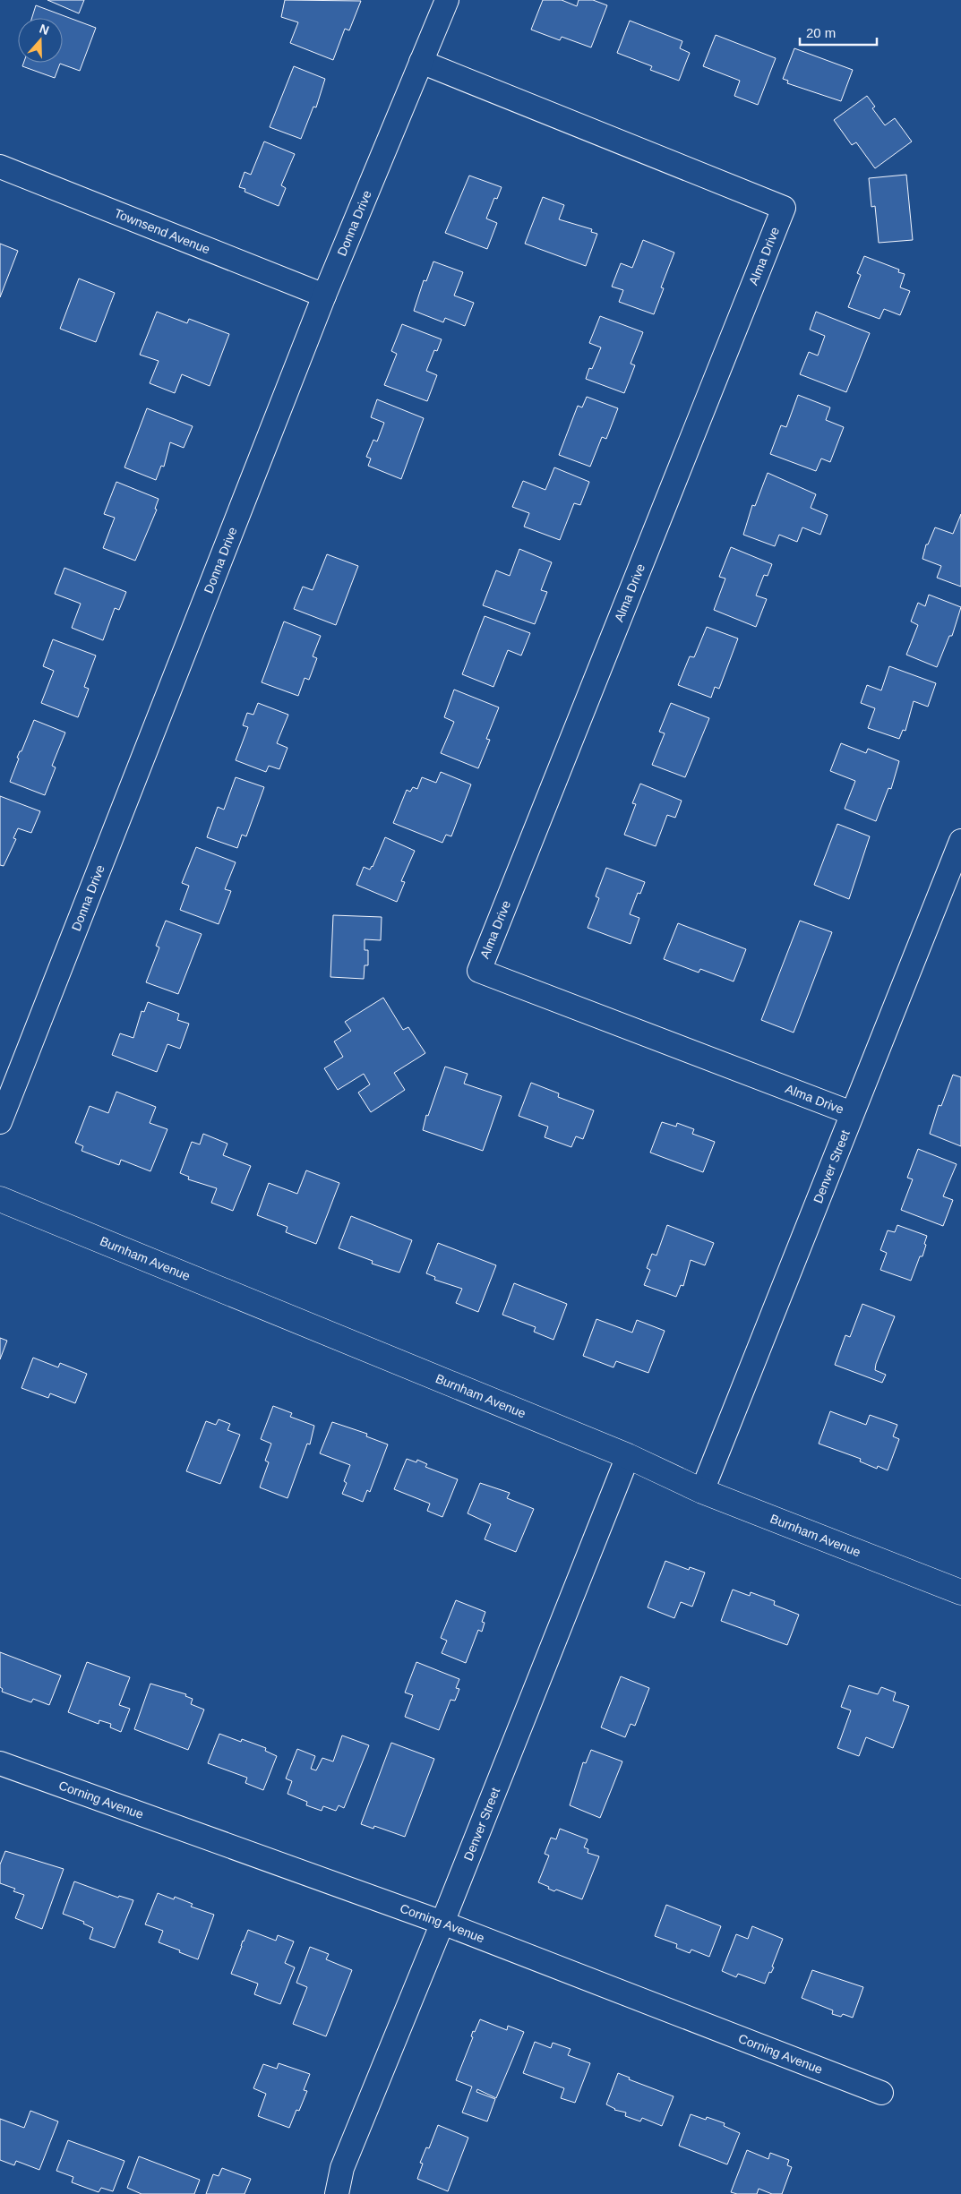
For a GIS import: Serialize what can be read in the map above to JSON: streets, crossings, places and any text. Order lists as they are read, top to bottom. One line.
{"streets":{"street":["Donna Drive","Townsend Avenue","Alma Drive","Denver Street","Burnham Avenue","Corning Avenue"]},"crossings":[["Donna Drive","Townsend Avenue"],["Donna Drive","Alma Drive"],["Alma Drive","Denver Street"],["Denver Street","Burnham Avenue"],["Denver Street","Corning Avenue"]],"scale_bar":"20 m","north":"top"}
